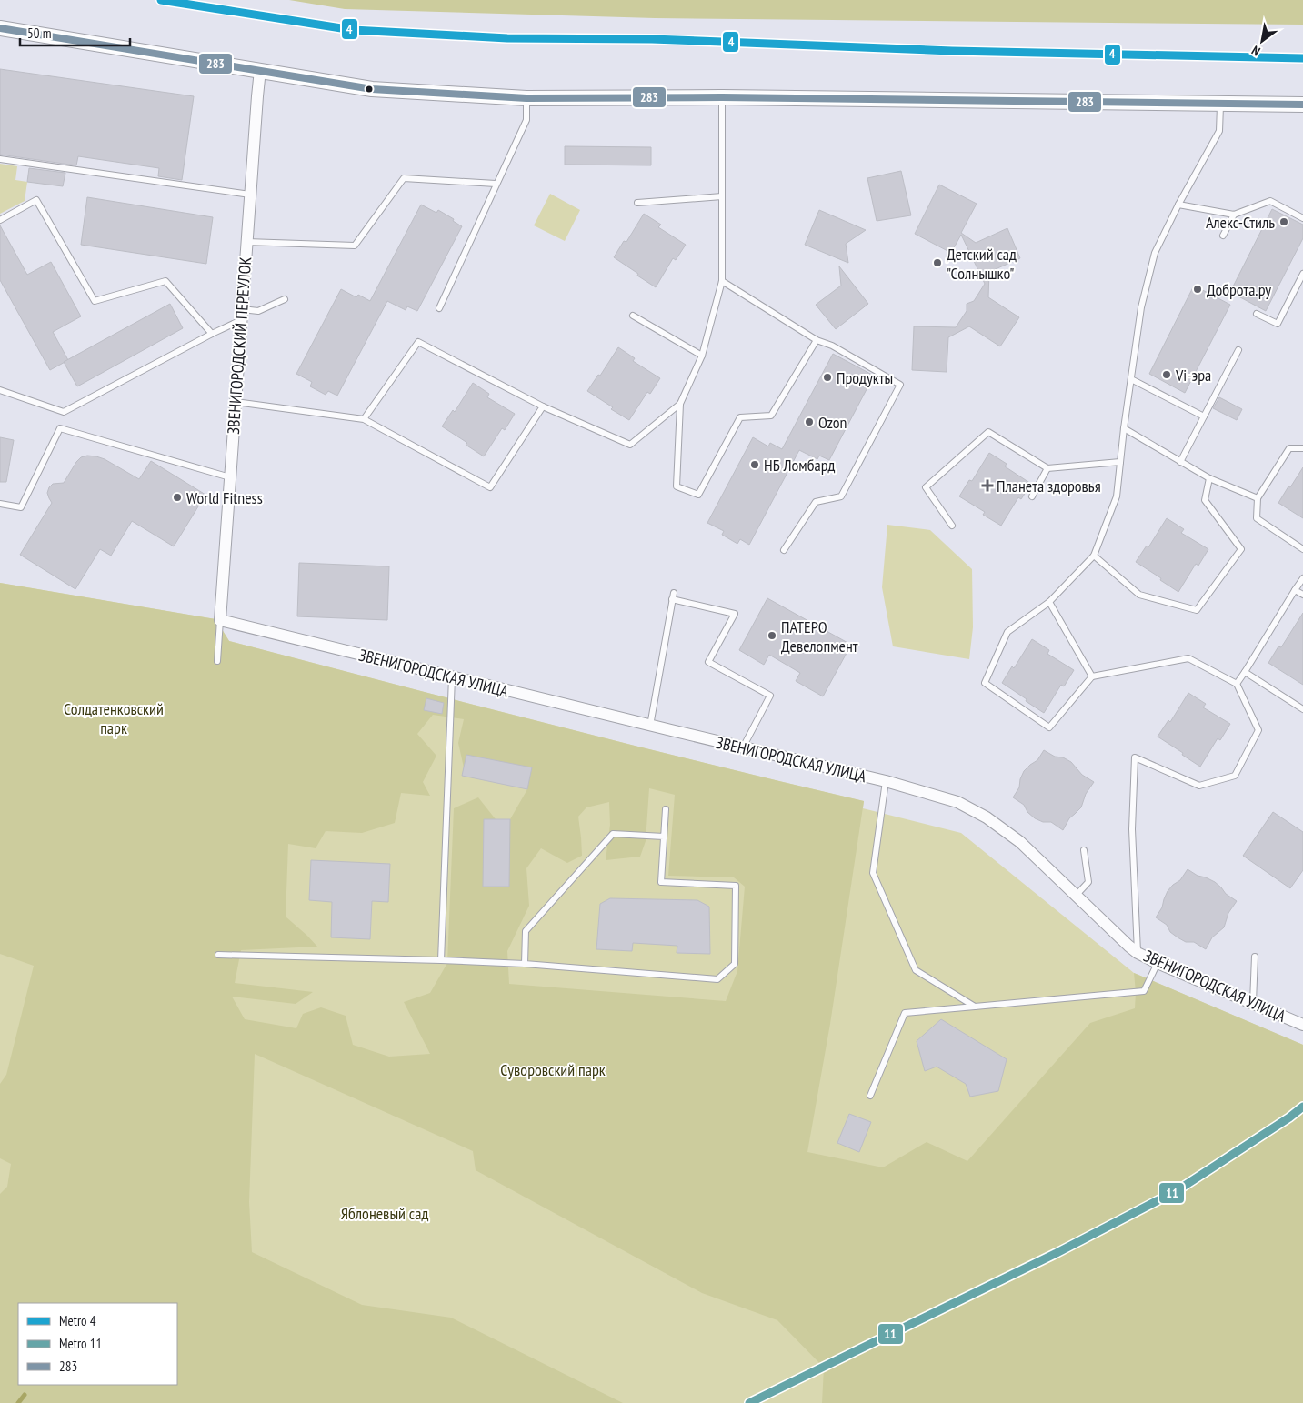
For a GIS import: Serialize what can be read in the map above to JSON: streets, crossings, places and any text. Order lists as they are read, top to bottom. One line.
{"streets":{"street":["ЗВЕНИГОРОДСКИЙ ПЕРЕУЛОК","ЗВЕНИГОРОДСКАЯ УЛИЦА"]},"crossings":[["ЗВЕНИГОРОДСКИЙ ПЕРЕУЛОК","ЗВЕНИГОРОДСКАЯ УЛИЦА"]],"parks":["Солдатенковский парк","Суворовский парк","Яблоневый сад"],"places":{"other":["Алекс-Стиль","Детский сад \"Солнышко\"","Доброта.ру","Vi-эра","Продукты","Ozon","НБ Ломбард","World Fitness","ПАТЕРО Девелопмент"],"health":["Планета здоровья"]},"lines":["metro line 4","transit line 283","metro line 11"],"legend":["Metro 4","Metro 11","283"],"scale_bar":"50 m","north":"bottom left"}
